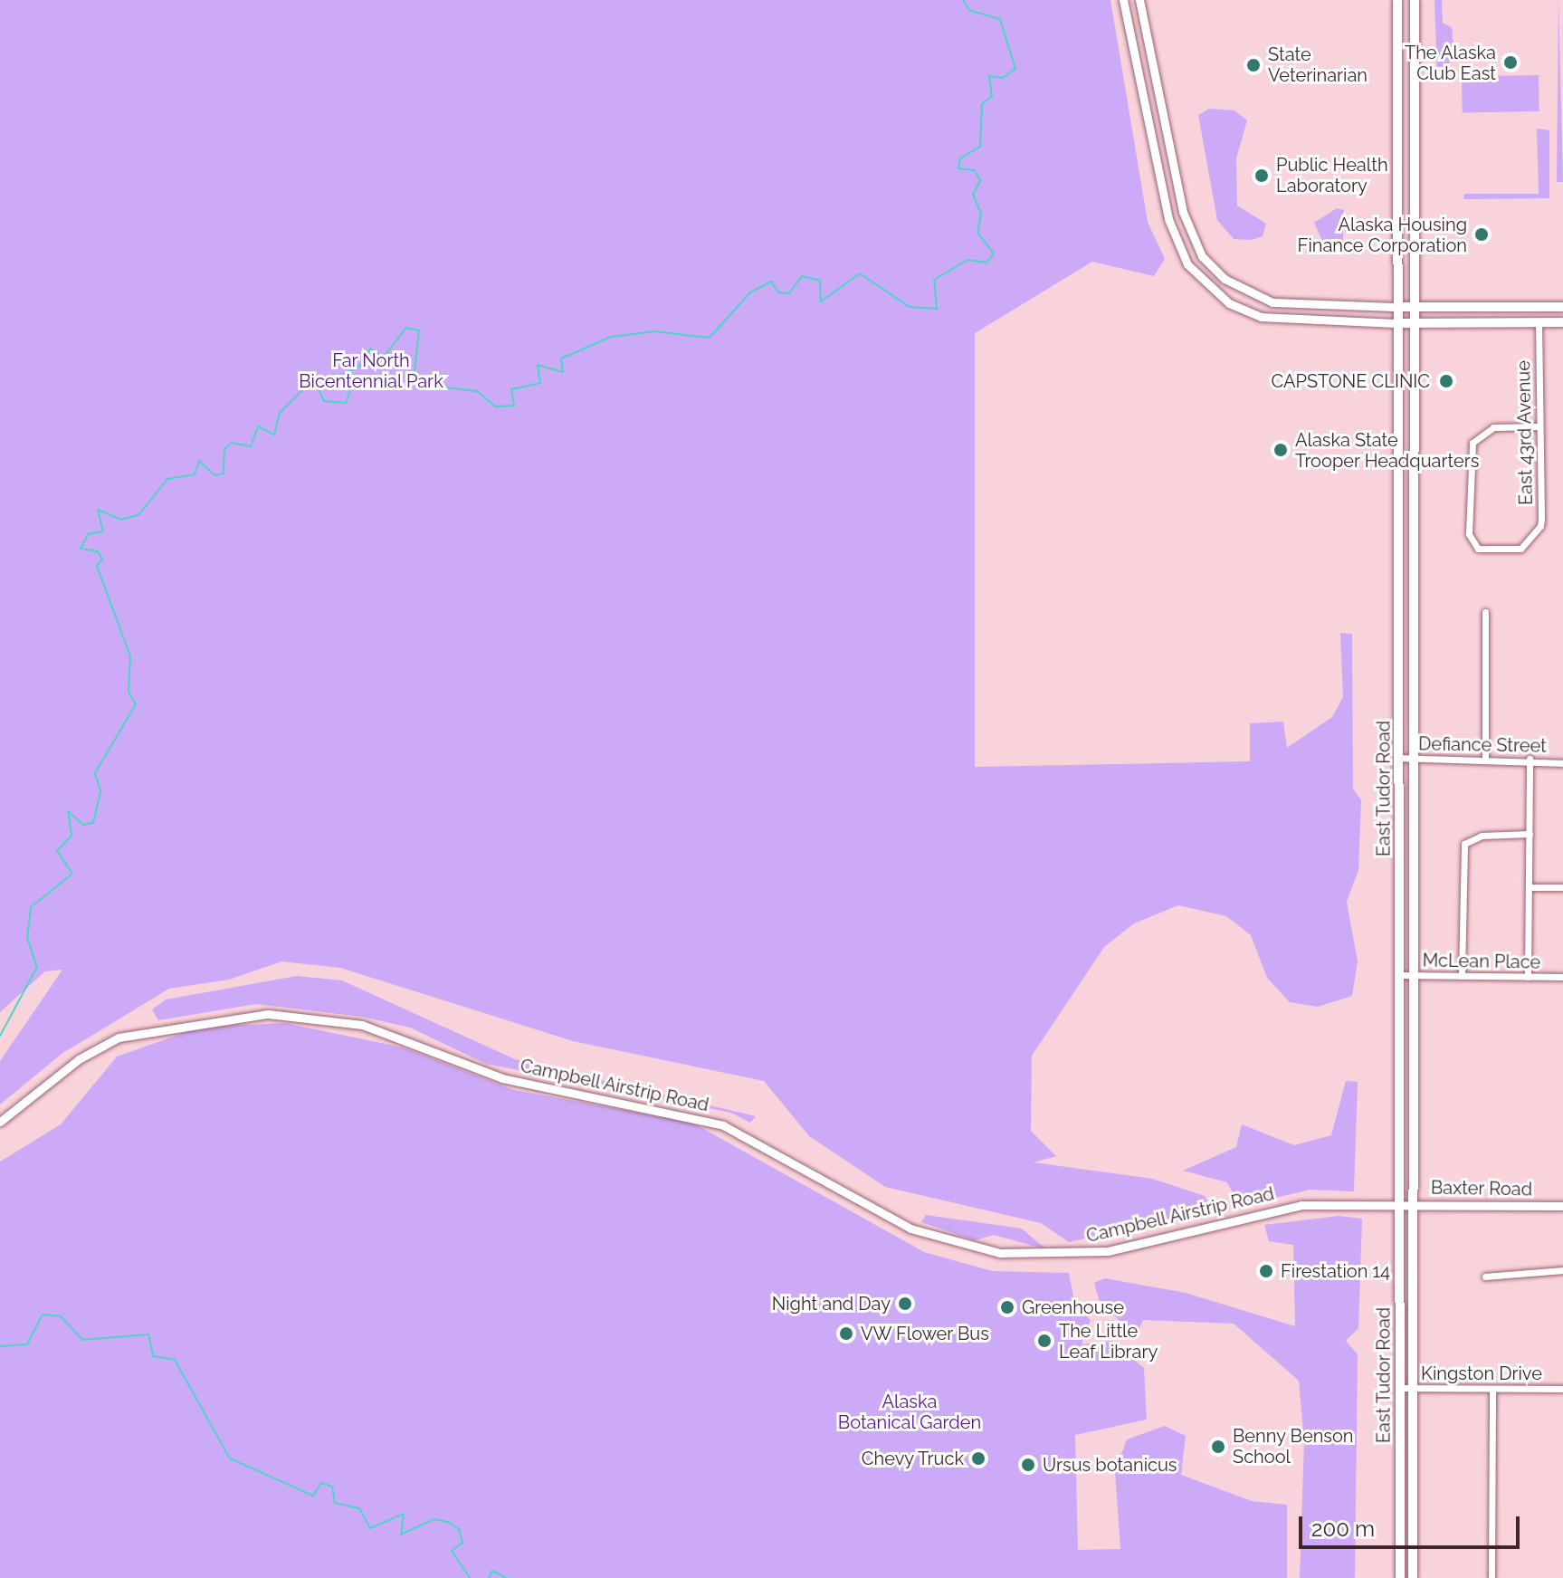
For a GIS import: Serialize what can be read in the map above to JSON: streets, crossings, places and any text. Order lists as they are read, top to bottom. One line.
{"streets":{"main road":["East Tudor Road"],"street":["East 43rd Avenue","Defiance Street","McLean Place","Campbell Airstrip Road","Baxter Road","Kingston Drive"]},"crossings":[["Defiance Street","East Tudor Road"],["East Tudor Road","McLean Place"],["East Tudor Road","Campbell Airstrip Road"],["East Tudor Road","Baxter Road"],["East Tudor Road","Kingston Drive"],["Campbell Airstrip Road","Baxter Road"]],"parks":["Far North Bicentennial Park","Alaska Botanical Garden"],"places":["The Alaska Club East","State Veterinarian","Public Health Laboratory","Alaska Housing Finance Corporation","CAPSTONE CLINIC","Alaska State Trooper Headquarters","Firestation 14","Night and Day","Greenhouse","VW Flower Bus","The Little Leaf Library","Benny Benson School","Chevy Truck","Ursus botanicus"],"scale_bar":"200 m"}
